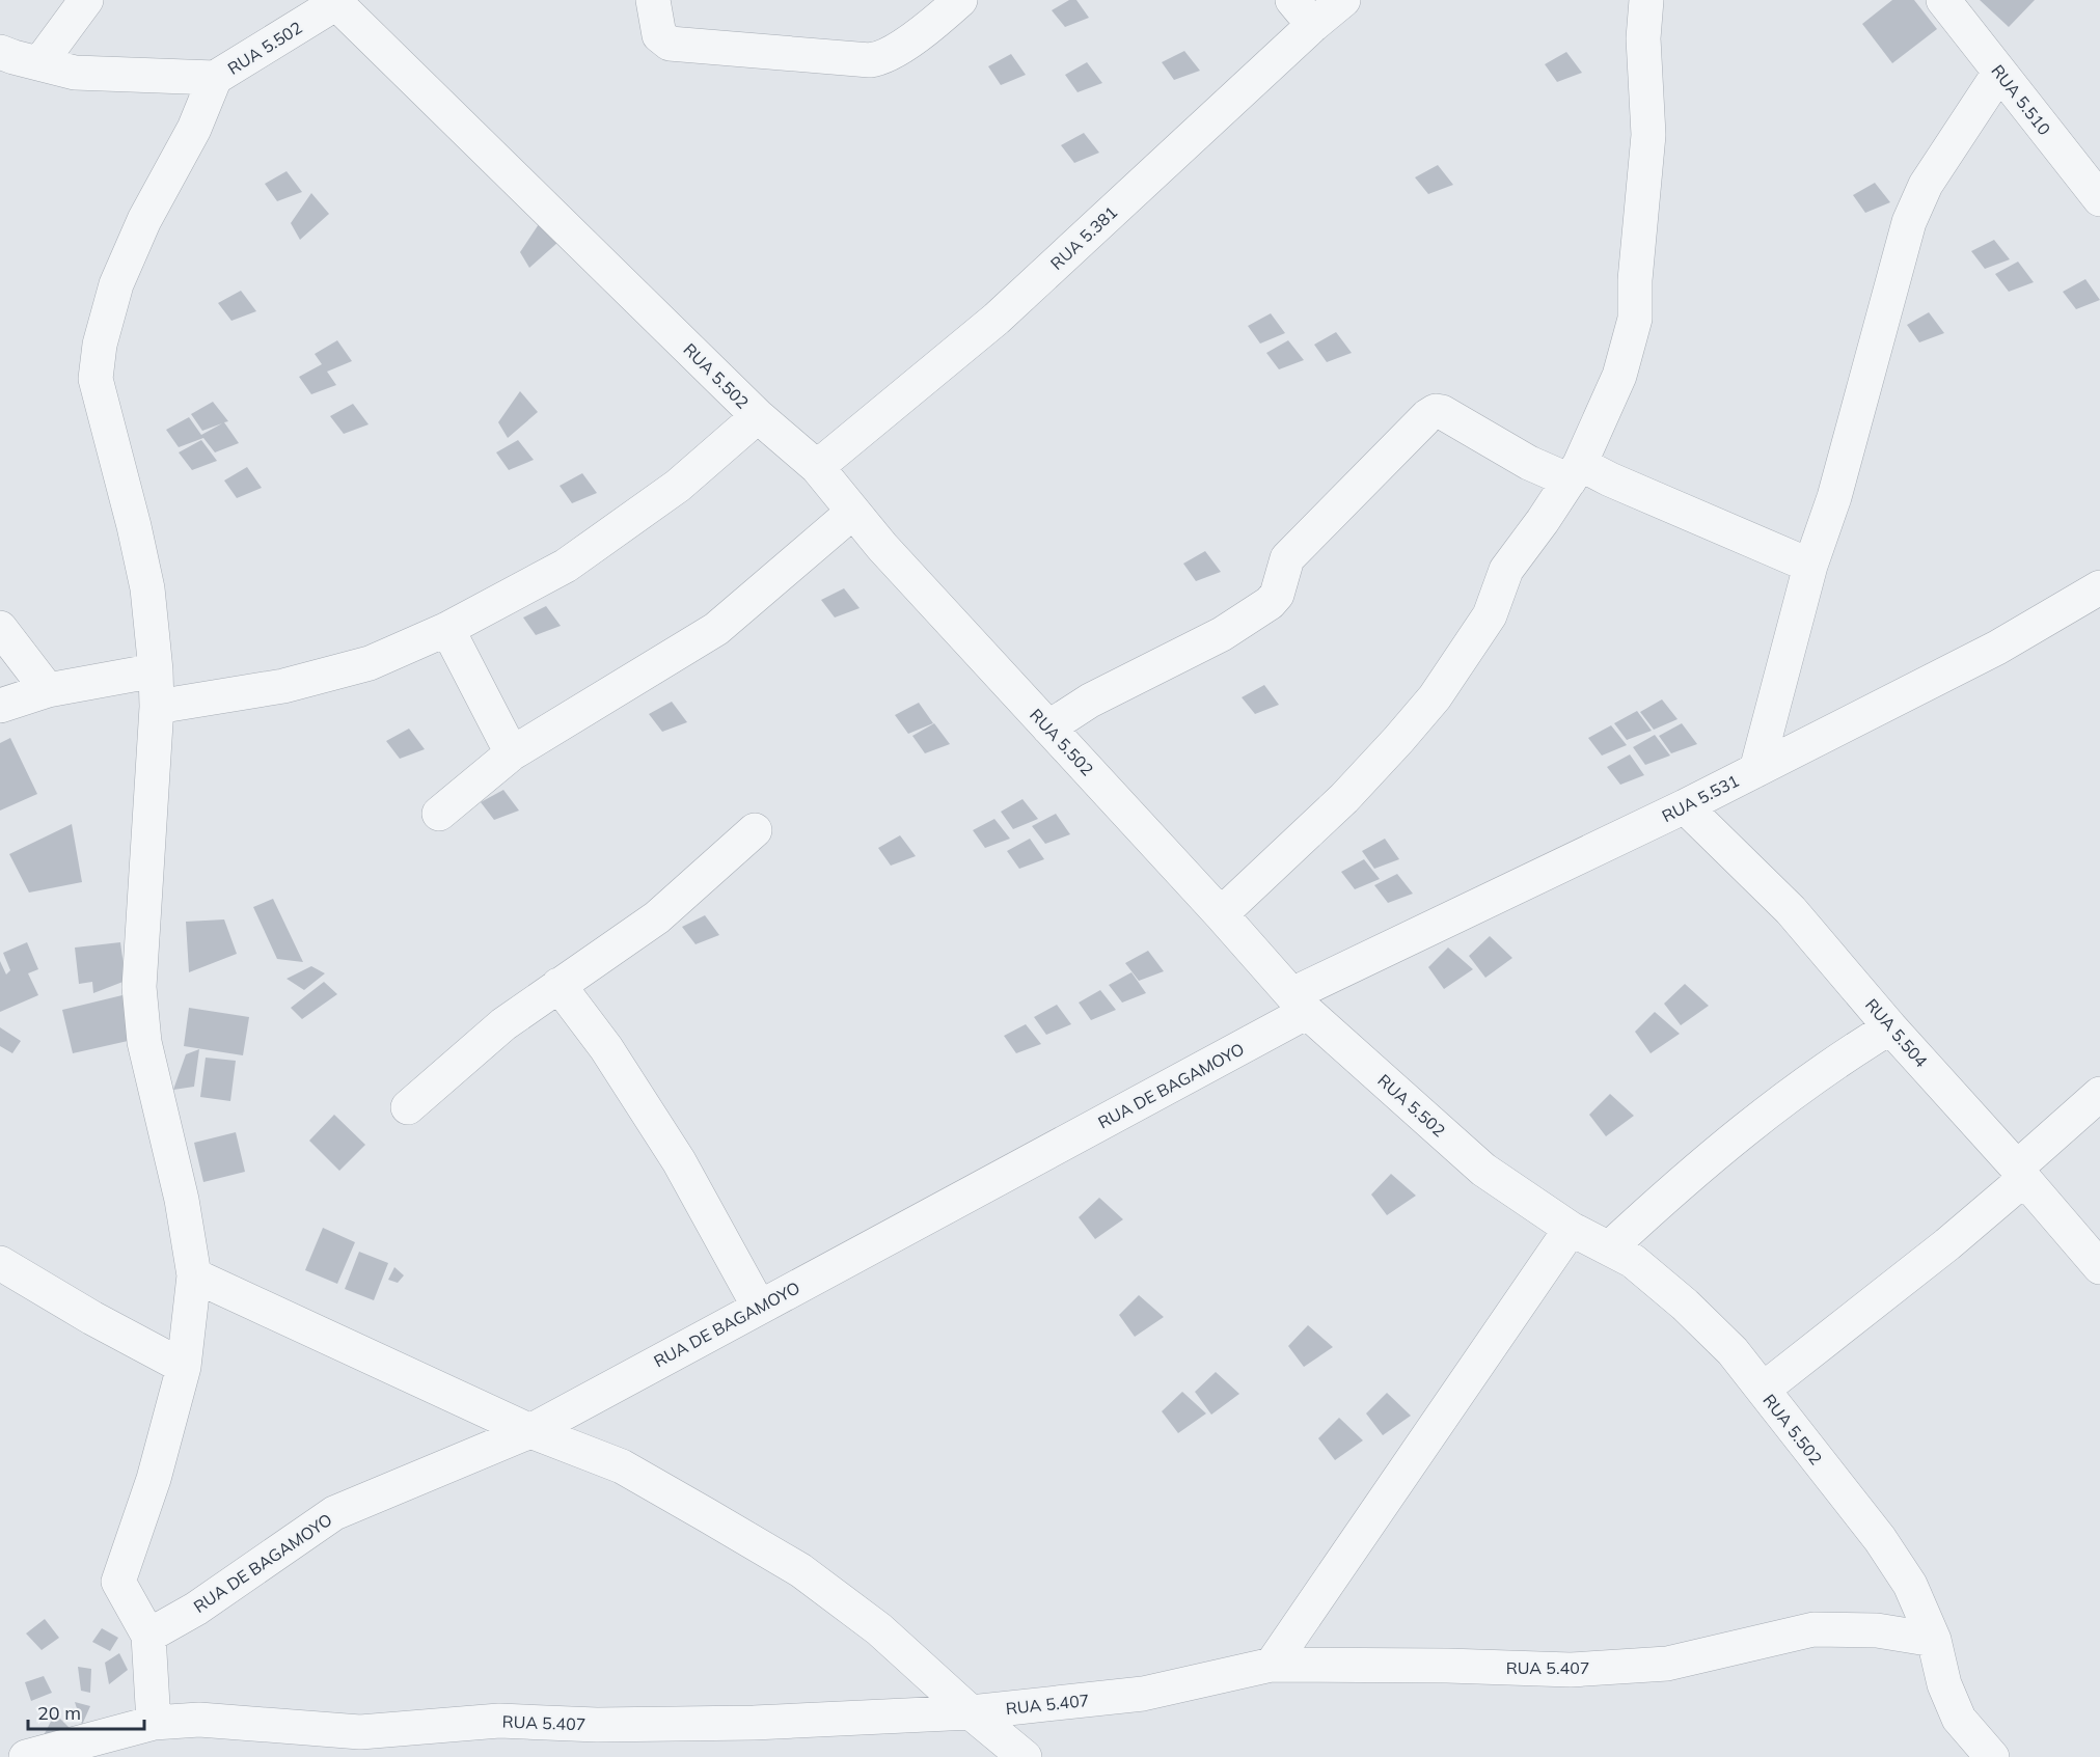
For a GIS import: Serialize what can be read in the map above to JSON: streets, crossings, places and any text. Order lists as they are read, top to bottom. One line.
{"streets":{"street":["RUA 5.502","RUA 5.510","RUA 5.381","RUA 5.531","RUA 5.504","RUA DE BAGAMOYO","RUA 5.407"]},"crossings":[["RUA 5.502","RUA 5.381"],["RUA 5.502","RUA 5.531"],["RUA 5.502","RUA DE BAGAMOYO"],["RUA 5.502","RUA 5.407"],["RUA 5.531","RUA 5.504"],["RUA 5.531","RUA DE BAGAMOYO"]],"scale_bar":"20 m"}
